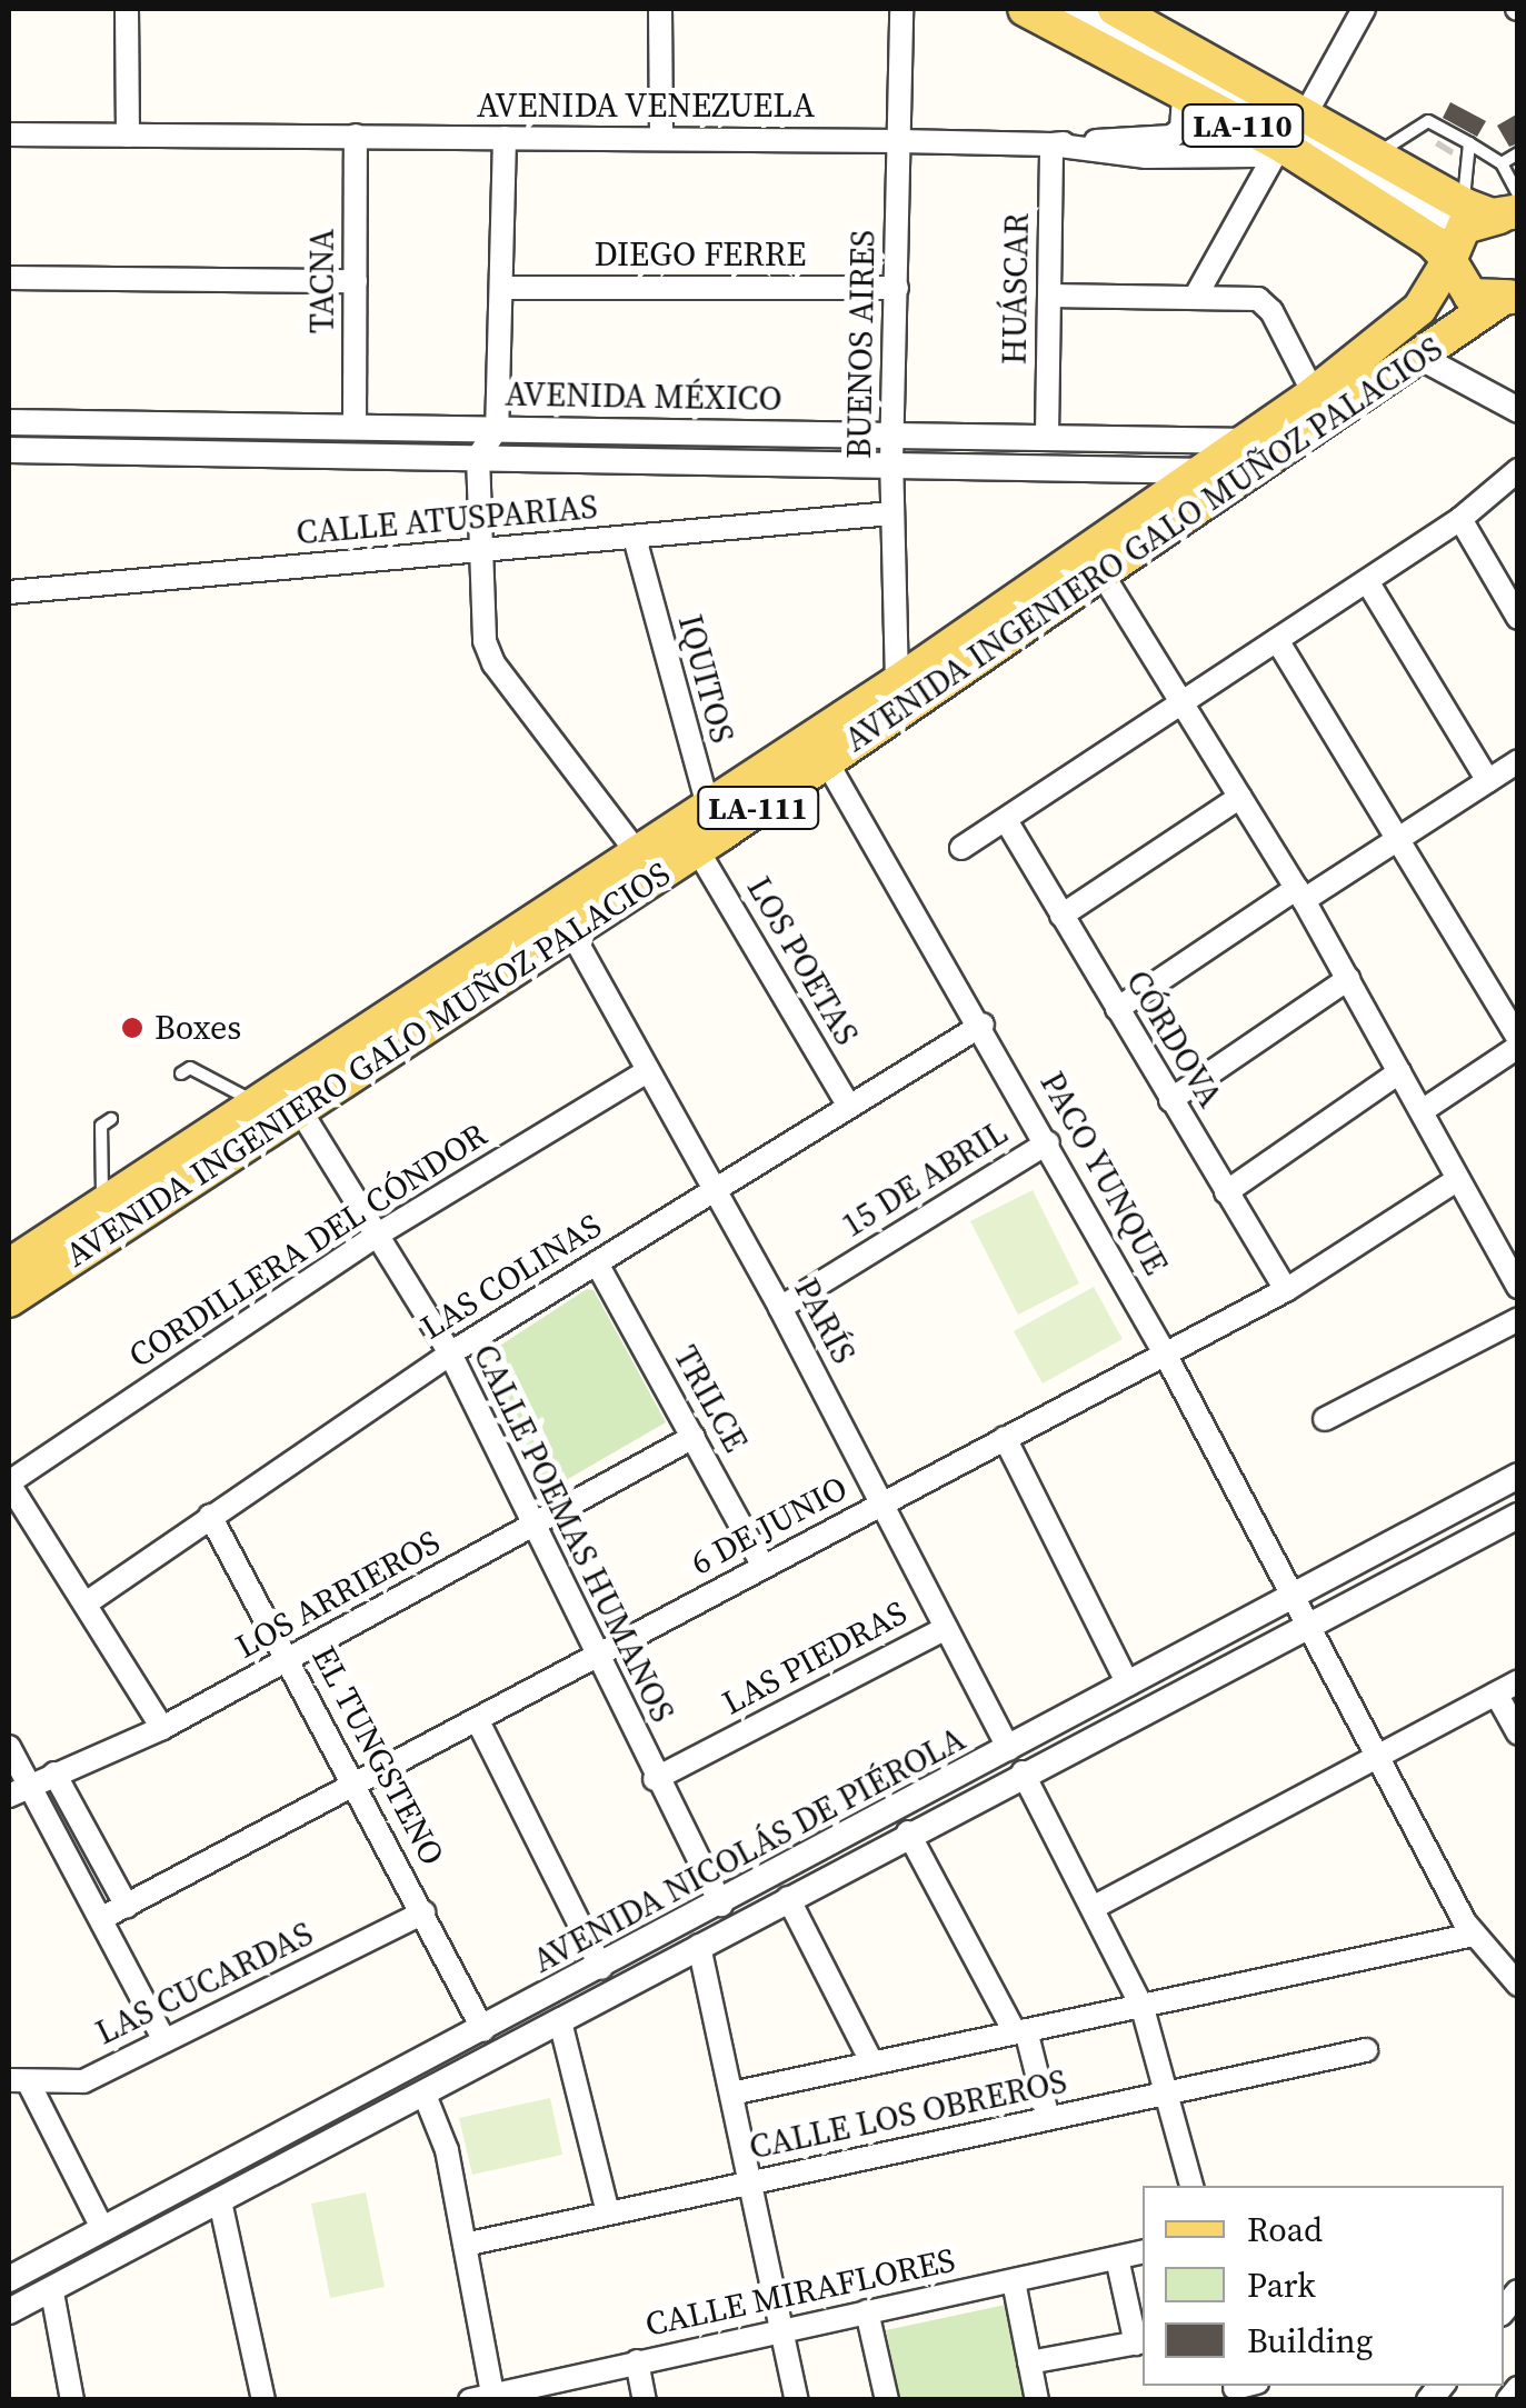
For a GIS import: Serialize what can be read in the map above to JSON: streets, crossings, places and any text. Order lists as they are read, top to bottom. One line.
{"streets":{"main road":["LA-110","AVENIDA INGENIERO GALO MUÑOZ PALACIOS","LA-111"],"street":["AVENIDA VENEZUELA","DIEGO FERRE","TACNA","HUÁSCAR","BUENOS AIRES","AVENIDA MÉXICO","CALLE ATUSPARIAS","IQUITOS","LOS POETAS","CÓRDOVA","PACO YUNQUE","15 DE ABRIL","CORDILLERA DEL CÓNDOR","LAS COLINAS","PARÍS","TRILCE","6 DE JUNIO","CALLE POEMAS HUMANOS","LOS ARRIEROS","LAS PIEDRAS","EL TUNGSTENO","AVENIDA NICOLÁS DE PIÉROLA","LAS CUCARDAS","CALLE LOS OBREROS","CALLE MIRAFLORES"]},"crossings":[["AVENIDA VENEZUELA","LA-110"],["AVENIDA VENEZUELA","TACNA"],["AVENIDA VENEZUELA","HUÁSCAR"],["AVENIDA VENEZUELA","BUENOS AIRES"],["LA-110","AVENIDA INGENIERO GALO MUÑOZ PALACIOS"],["DIEGO FERRE","BUENOS AIRES"],["TACNA","AVENIDA MÉXICO"],["HUÁSCAR","AVENIDA MÉXICO"],["BUENOS AIRES","AVENIDA MÉXICO"],["BUENOS AIRES","CALLE ATUSPARIAS"],["BUENOS AIRES","AVENIDA INGENIERO GALO MUÑOZ PALACIOS"],["AVENIDA MÉXICO","AVENIDA INGENIERO GALO MUÑOZ PALACIOS"],["CALLE ATUSPARIAS","IQUITOS"],["AVENIDA INGENIERO GALO MUÑOZ PALACIOS","IQUITOS"],["AVENIDA INGENIERO GALO MUÑOZ PALACIOS","LOS POETAS"],["AVENIDA INGENIERO GALO MUÑOZ PALACIOS","PACO YUNQUE"],["AVENIDA INGENIERO GALO MUÑOZ PALACIOS","PARÍS"],["AVENIDA INGENIERO GALO MUÑOZ PALACIOS","CALLE POEMAS HUMANOS"],["IQUITOS","LOS POETAS"],["LOS POETAS","LAS COLINAS"],["CÓRDOVA","6 DE JUNIO"],["PACO YUNQUE","15 DE ABRIL"],["PACO YUNQUE","LAS COLINAS"],["PACO YUNQUE","6 DE JUNIO"],["PACO YUNQUE","AVENIDA NICOLÁS DE PIÉROLA"],["15 DE ABRIL","PARÍS"],["CORDILLERA DEL CÓNDOR","PARÍS"],["CORDILLERA DEL CÓNDOR","CALLE POEMAS HUMANOS"],["LAS COLINAS","PARÍS"],["LAS COLINAS","TRILCE"],["LAS COLINAS","CALLE POEMAS HUMANOS"],["LAS COLINAS","EL TUNGSTENO"],["PARÍS","6 DE JUNIO"],["PARÍS","LAS PIEDRAS"],["PARÍS","AVENIDA NICOLÁS DE PIÉROLA"],["TRILCE","6 DE JUNIO"],["TRILCE","LOS ARRIEROS"],["6 DE JUNIO","CALLE POEMAS HUMANOS"],["6 DE JUNIO","EL TUNGSTENO"],["CALLE POEMAS HUMANOS","LOS ARRIEROS"],["CALLE POEMAS HUMANOS","LAS PIEDRAS"],["CALLE POEMAS HUMANOS","AVENIDA NICOLÁS DE PIÉROLA"],["LOS ARRIEROS","EL TUNGSTENO"],["EL TUNGSTENO","AVENIDA NICOLÁS DE PIÉROLA"],["EL TUNGSTENO","LAS CUCARDAS"]],"places":["Boxes"],"legend":["Road","Park","Building"]}
